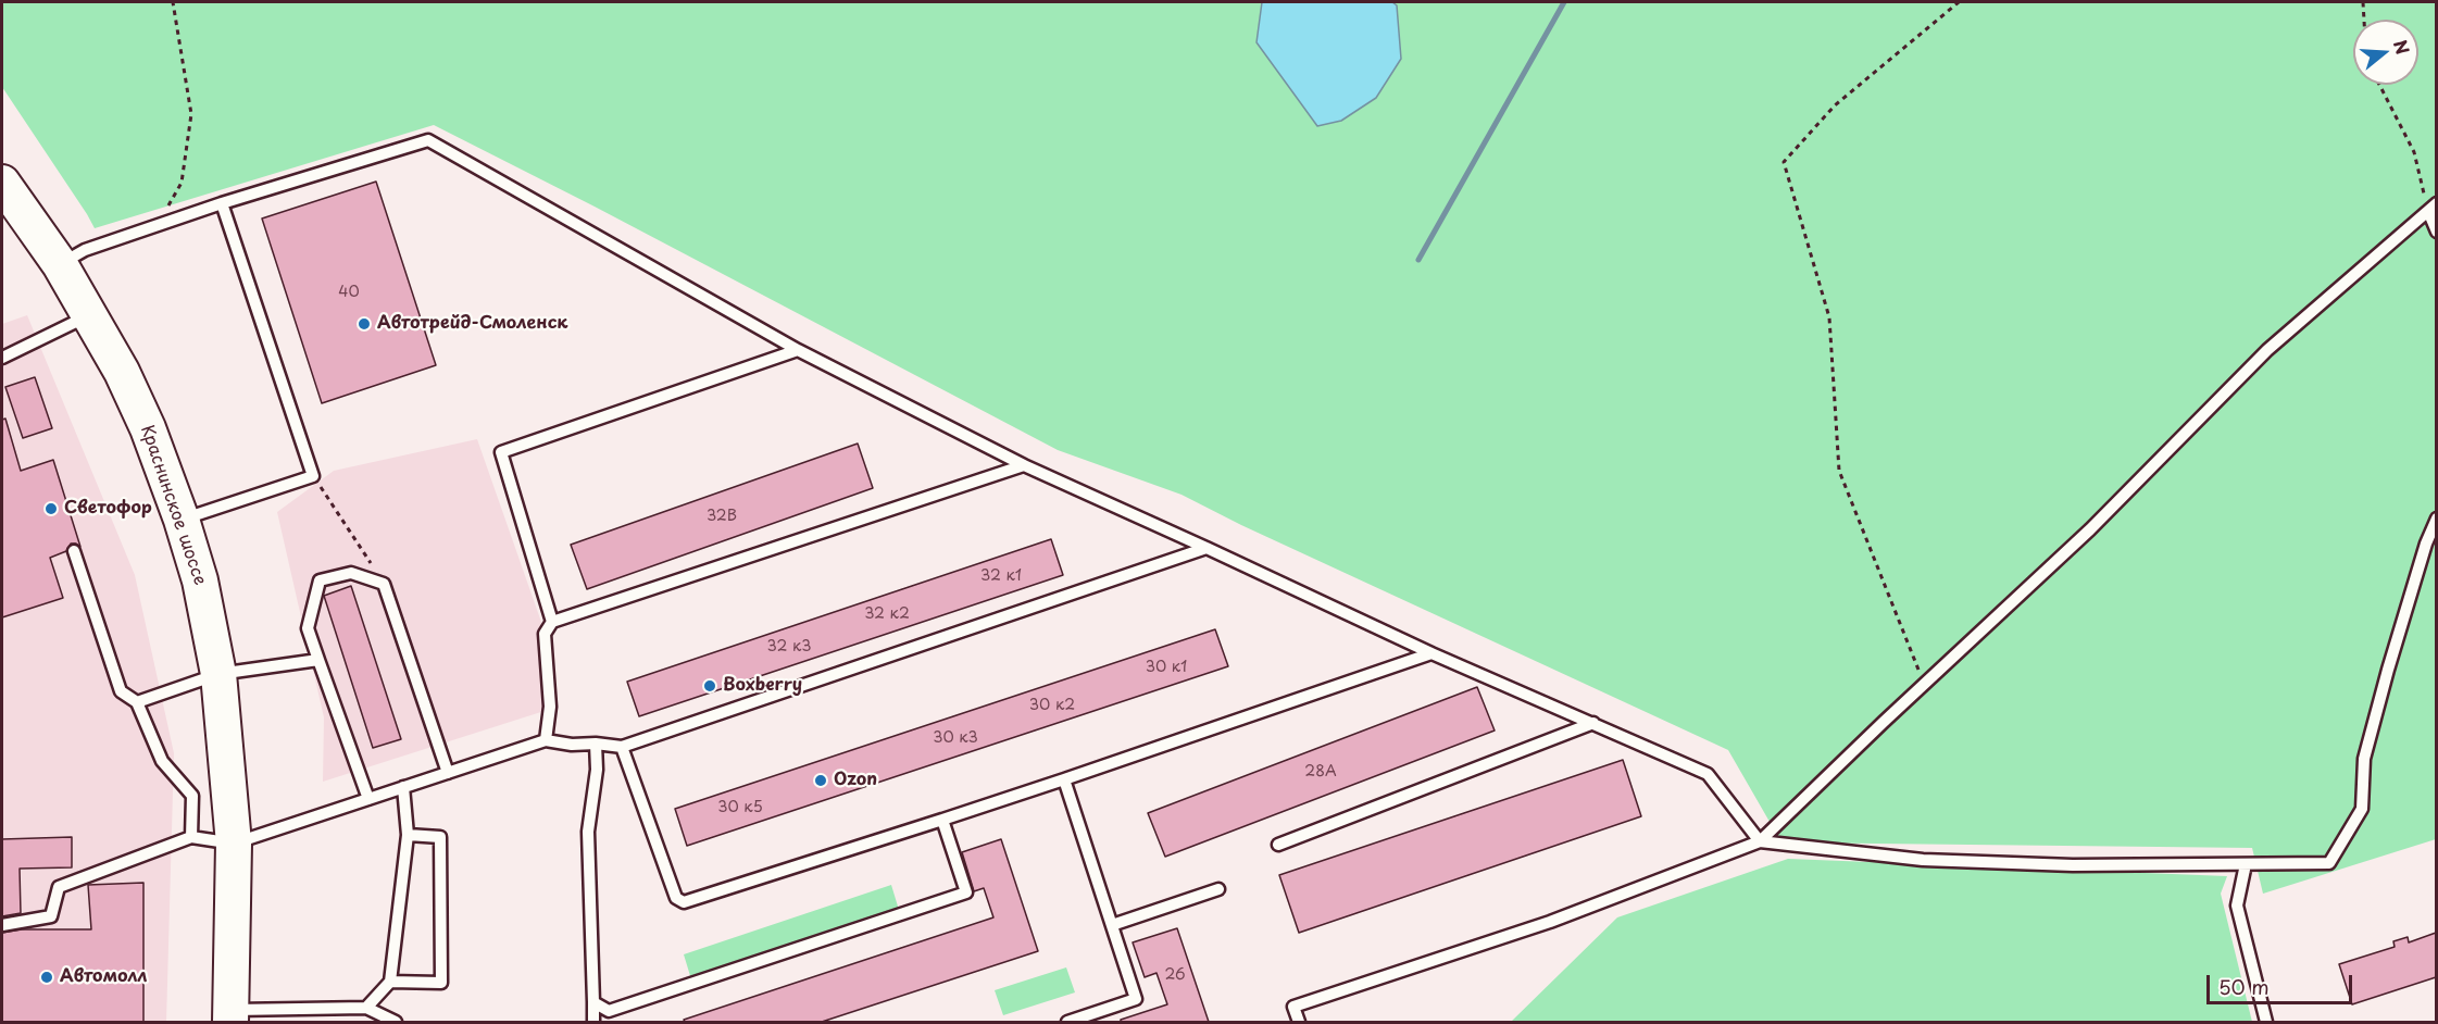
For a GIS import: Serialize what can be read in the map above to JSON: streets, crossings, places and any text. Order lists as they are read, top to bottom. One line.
{"streets":{"main road":["Краснинское шоссе"]},"places":["Автотрейд-Смоленск","Светофор","Boxberry","Ozon","Автомолл"],"house_numbers":["40","32В","32 к1","32 к2","32 к3","30 к1","30 к2","30 к3","28А","30 к5","26"],"scale_bar":"50 m","north":"right"}
